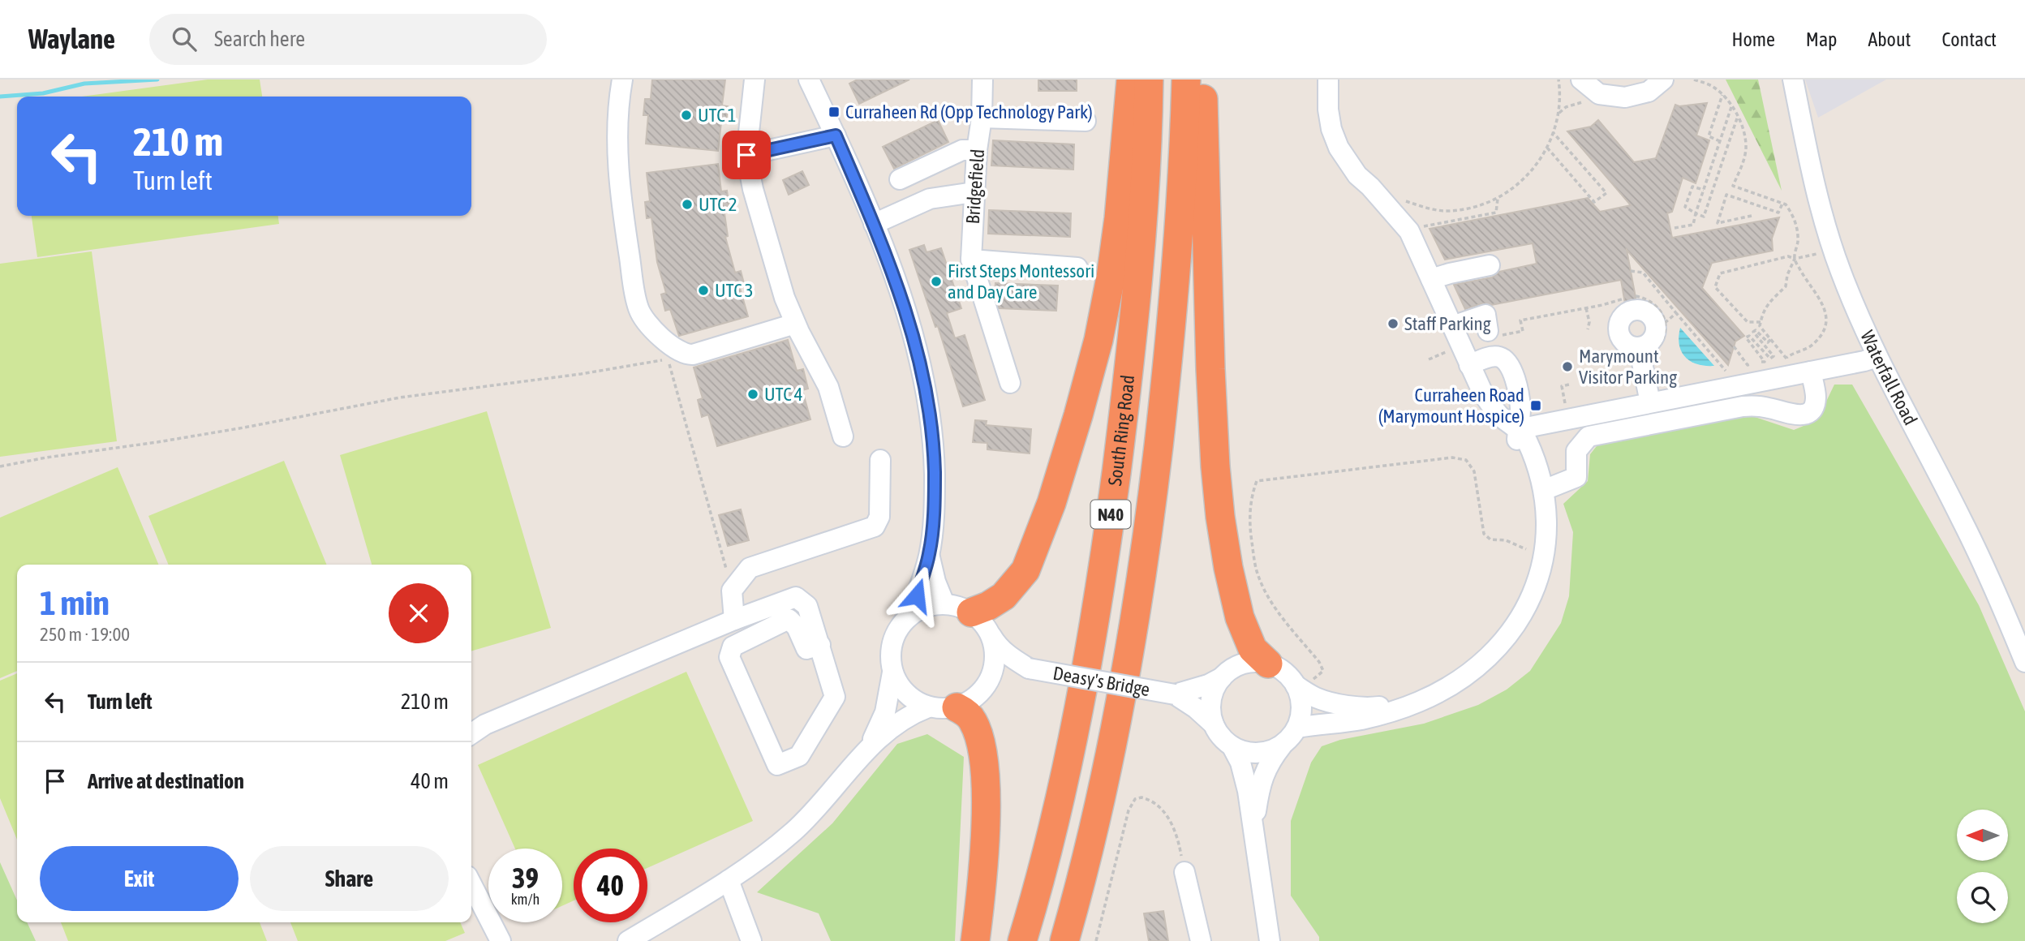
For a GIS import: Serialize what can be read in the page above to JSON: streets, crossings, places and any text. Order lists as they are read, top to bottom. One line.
{"streets":{"highway":["South Ring Road","N40"],"street":["Bridgefield","Waterfall Road","Deasy's Bridge"]},"places":{"transit":["Curraheen Rd (Opp Technology Park)","Curraheen Road (Marymount Hospice)"],"other":["UTC 1","UTC 2","First Steps Montessori and Day Care","UTC 3","Staff Parking","Marymount Visitor Parking","UTC 4"]},"north":"left","page":{"header":"Waylane","search":"Search here","nav":["Home","Map","About","Contact"],"turn":["210 m","Turn left"],"heading":["1 min","250 m · 19:00"],"list":[{"name":"Turn left","value":"210 m"},{"name":"Arrive at destination","value":"40 m"}],"buttons":["Exit","Share"],"speed":"39 km/h","limit":"40"}}
